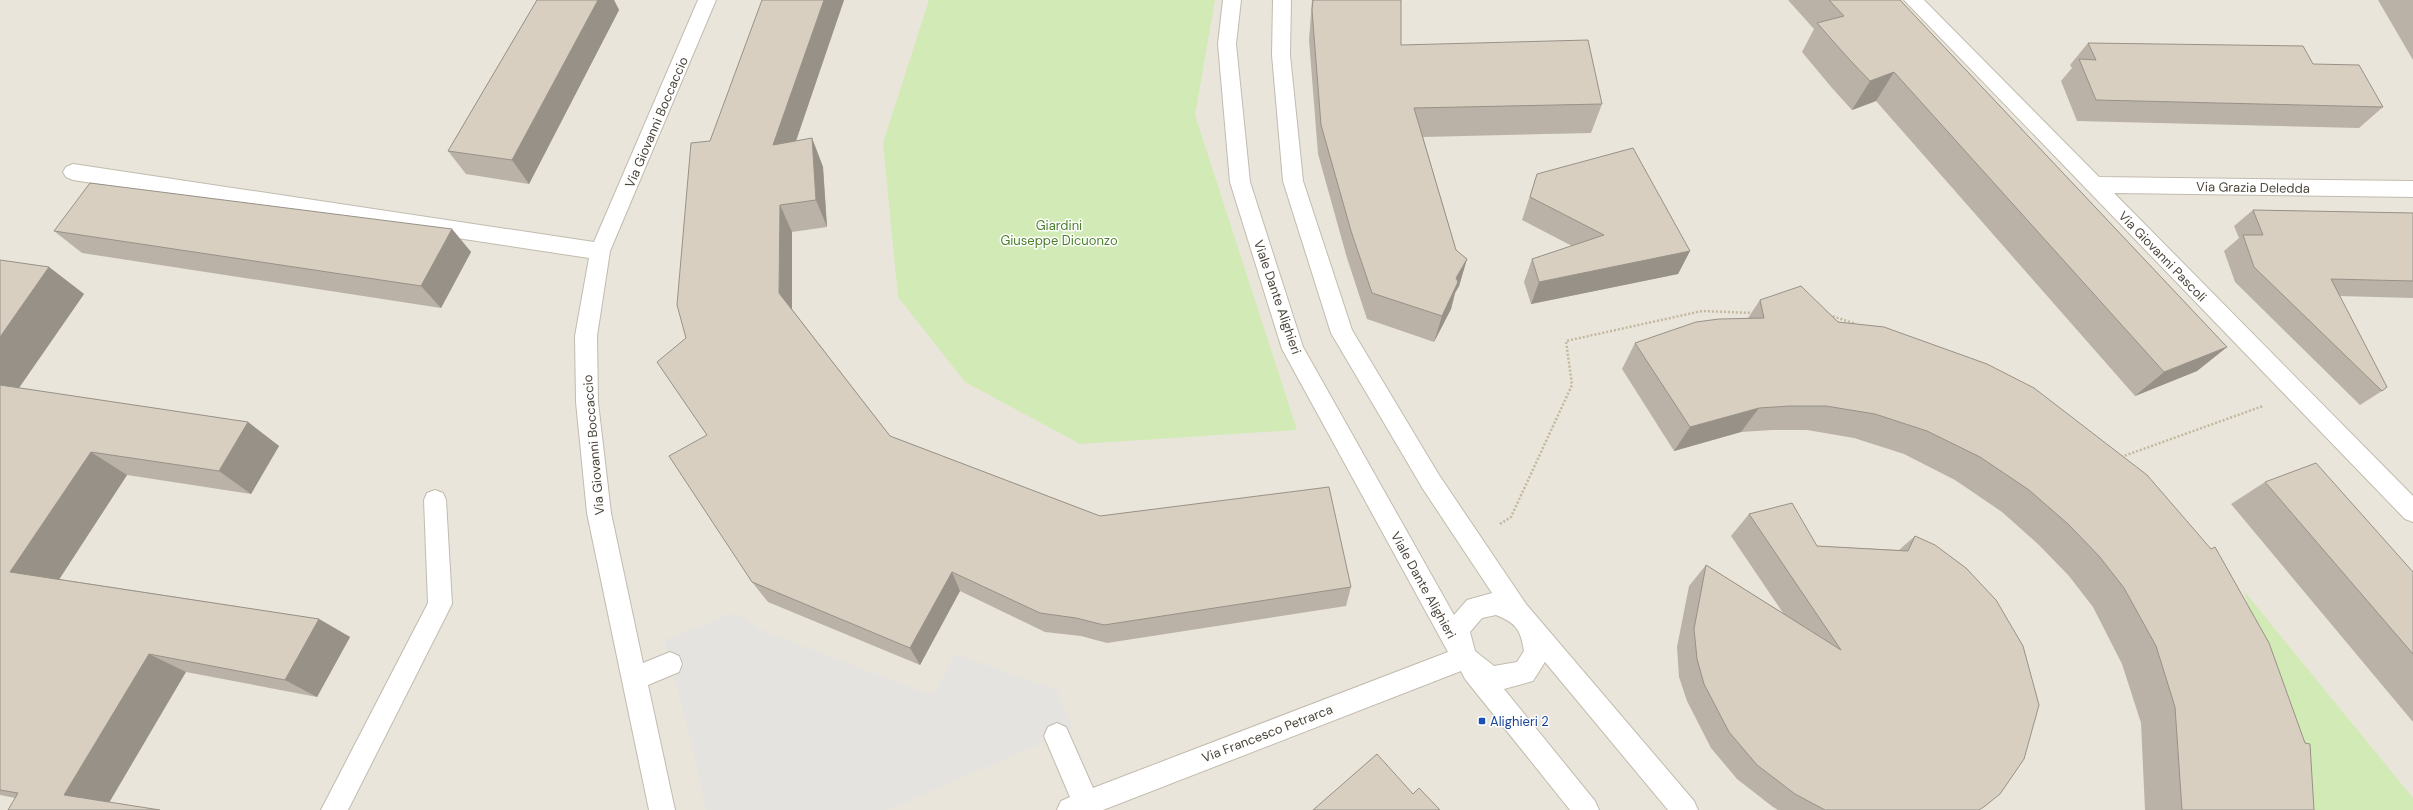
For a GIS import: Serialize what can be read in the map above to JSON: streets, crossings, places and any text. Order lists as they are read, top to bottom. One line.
{"streets":{"street":["Via Giovanni Boccaccio","Via Grazia Deledda","Via Giovanni Pascoli","Viale Dante Alighieri","Via Francesco Petrarca"]},"crossings":[["Via Grazia Deledda","Via Giovanni Pascoli"],["Viale Dante Alighieri","Via Francesco Petrarca"]],"parks":["Giardini Giuseppe Dicuonzo"],"places":{"transit":["Alighieri 2"]}}
